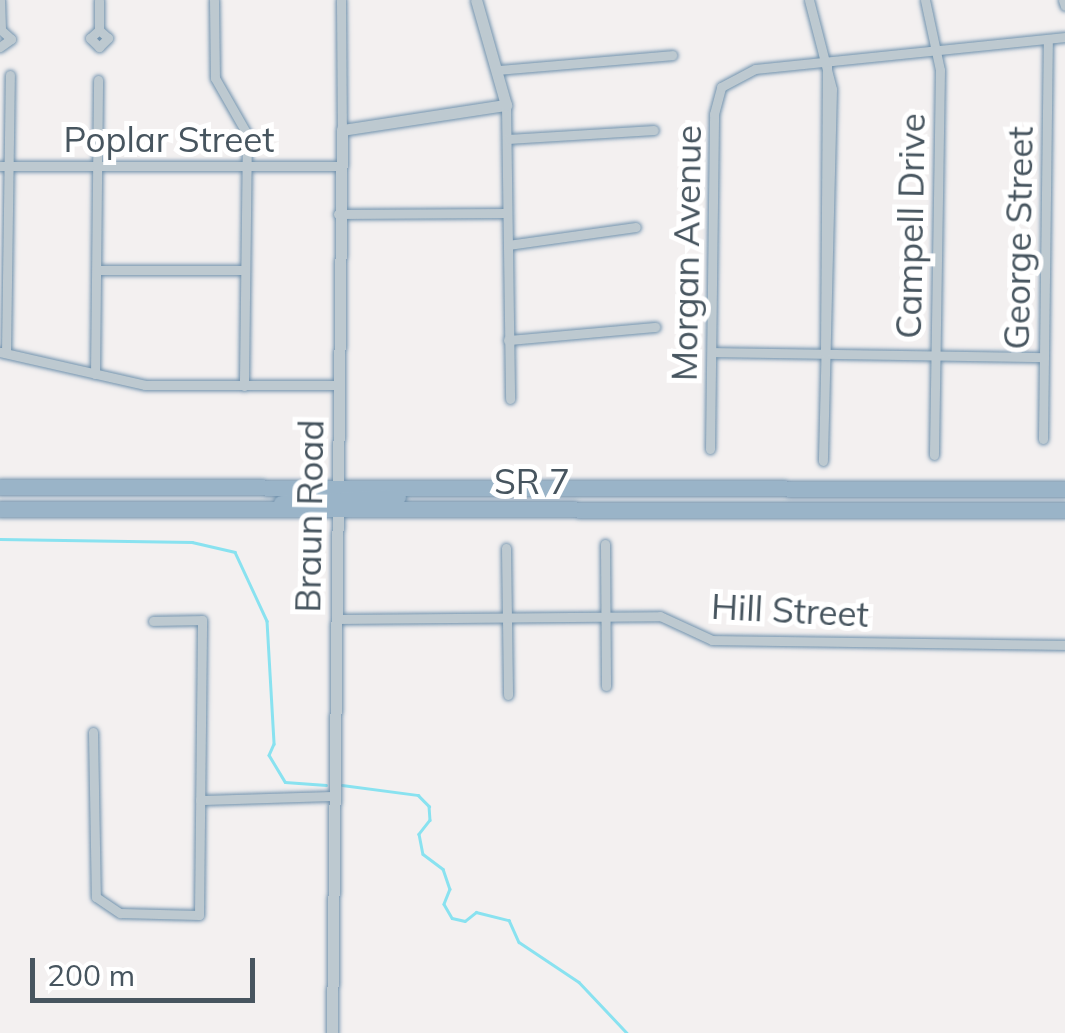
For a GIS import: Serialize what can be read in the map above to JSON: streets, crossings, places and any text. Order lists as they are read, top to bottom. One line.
{"streets":{"highway":["SR 7"],"street":["Poplar Street","Campell Drive","George Street","Morgan Avenue","Braun Road","Hill Street"]},"crossings":[["Poplar Street","Braun Road"],["SR 7","Braun Road"],["Braun Road","Hill Street"]],"scale_bar":"200 m"}
